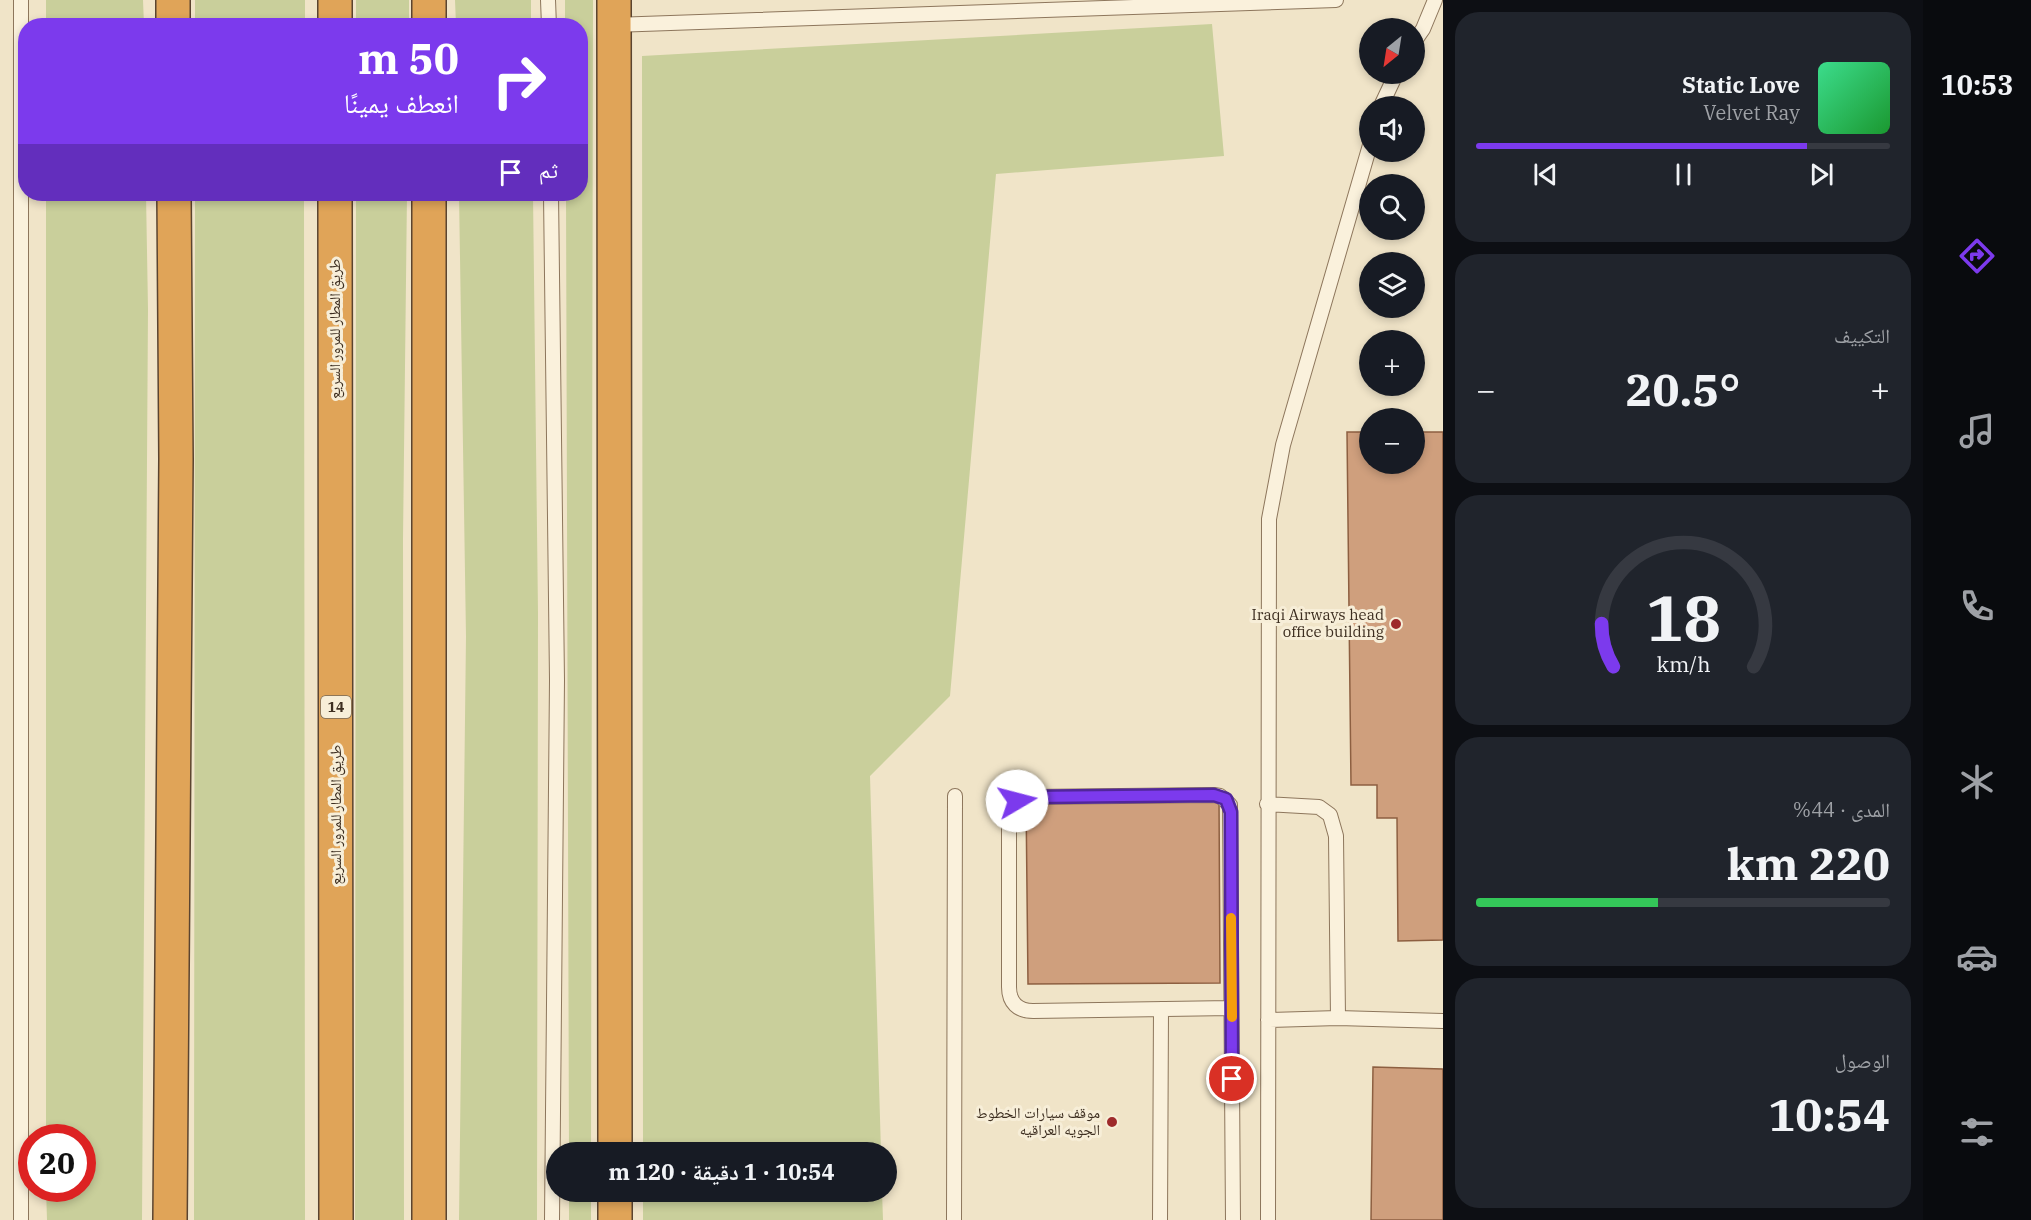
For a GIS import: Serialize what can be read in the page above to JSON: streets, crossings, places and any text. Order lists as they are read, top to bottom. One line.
{"streets":{"highway":["طريق المطار للمرور السريع","14"]},"places":["Iraqi Airways head office building","موقف سيارات الخطوط الجويه العراقيه"],"north":"bottom left","page":{"tabs":"10:53","map_buttons":["+","−"],"turn":["50 m","انعطف يمينًا"],"song":["Static Love","Velvet Ray"],"then":"ثم","tile":["التكييف",["المدى · 44%","220 km"],["الوصول","10:54"]],"heat":["−","20.5°","+"],"limit":"20","trip":"10:54 · 1 دقيقة · 120 m","gauge":["18","km/h"]}}
